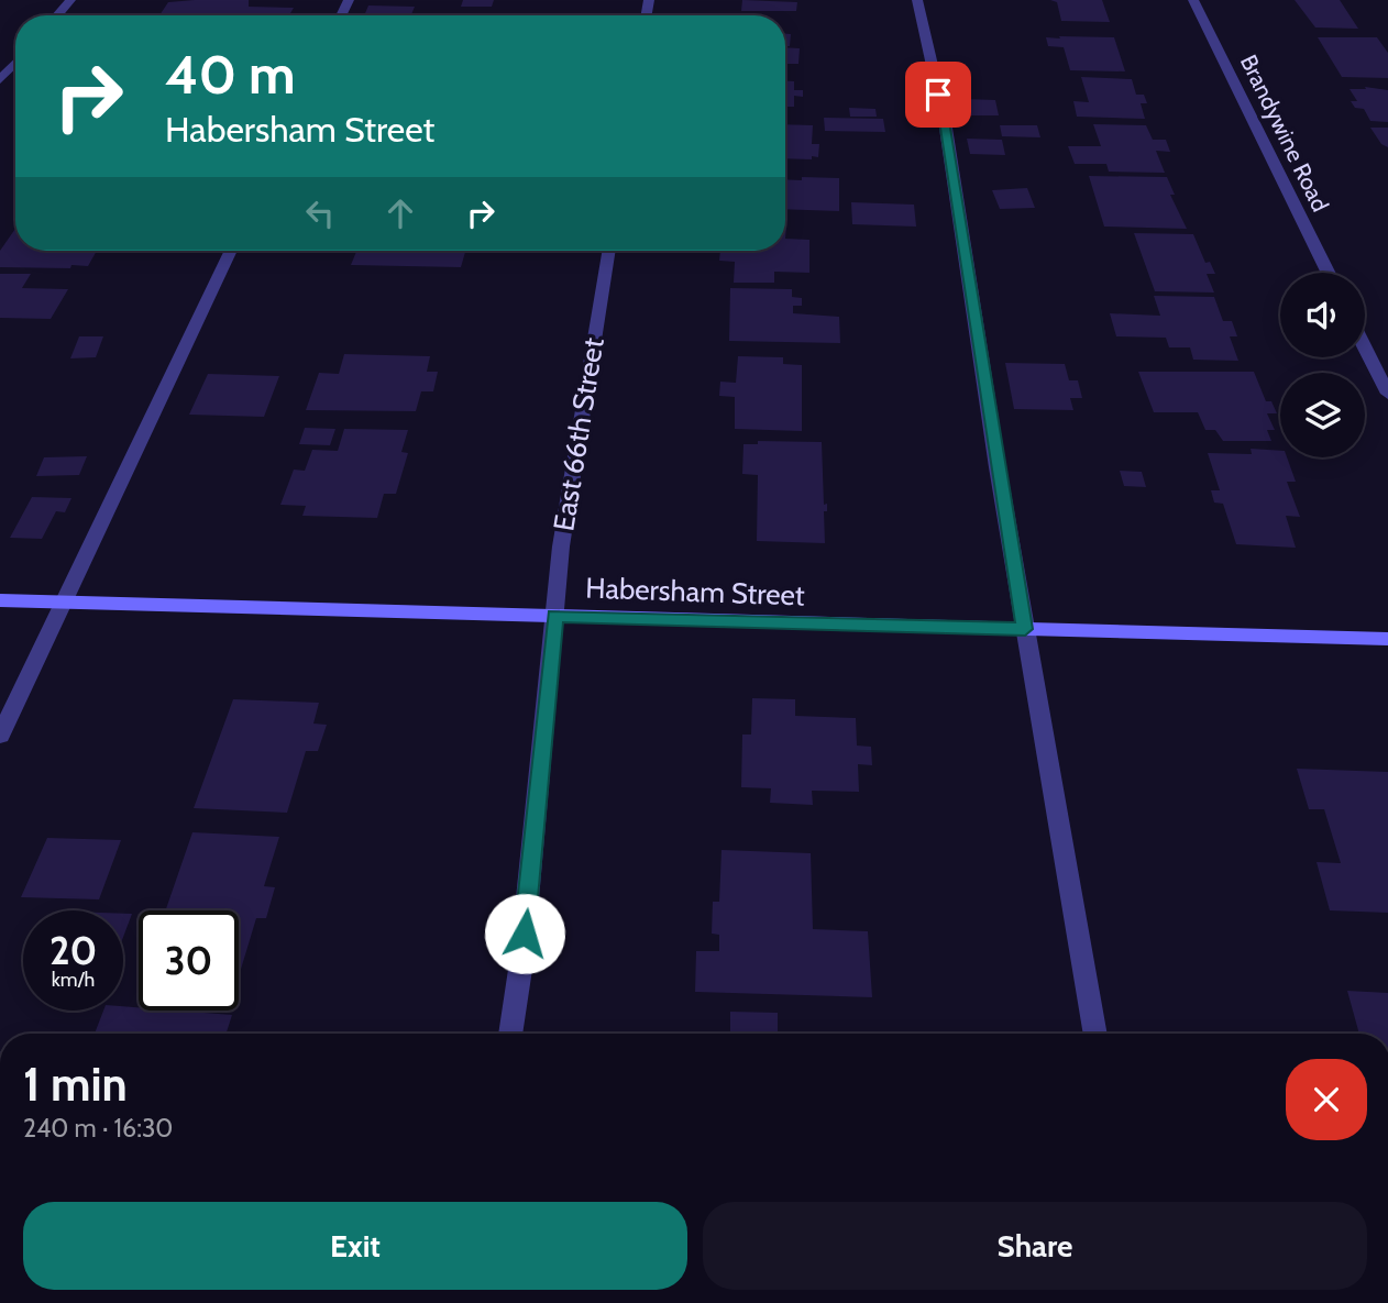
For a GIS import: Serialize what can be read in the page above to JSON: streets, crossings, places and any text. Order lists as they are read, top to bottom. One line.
{"streets":{"street":["Brandywine Road","East 66th Street","Habersham Street"]},"crossings":[["East 66th Street","Habersham Street"]],"page":{"turn":["40 m","Habersham Street"],"speed":"20 km/h","limit":"30","heading":["1 min","240 m · 16:30"],"buttons":["Exit","Share"]}}
